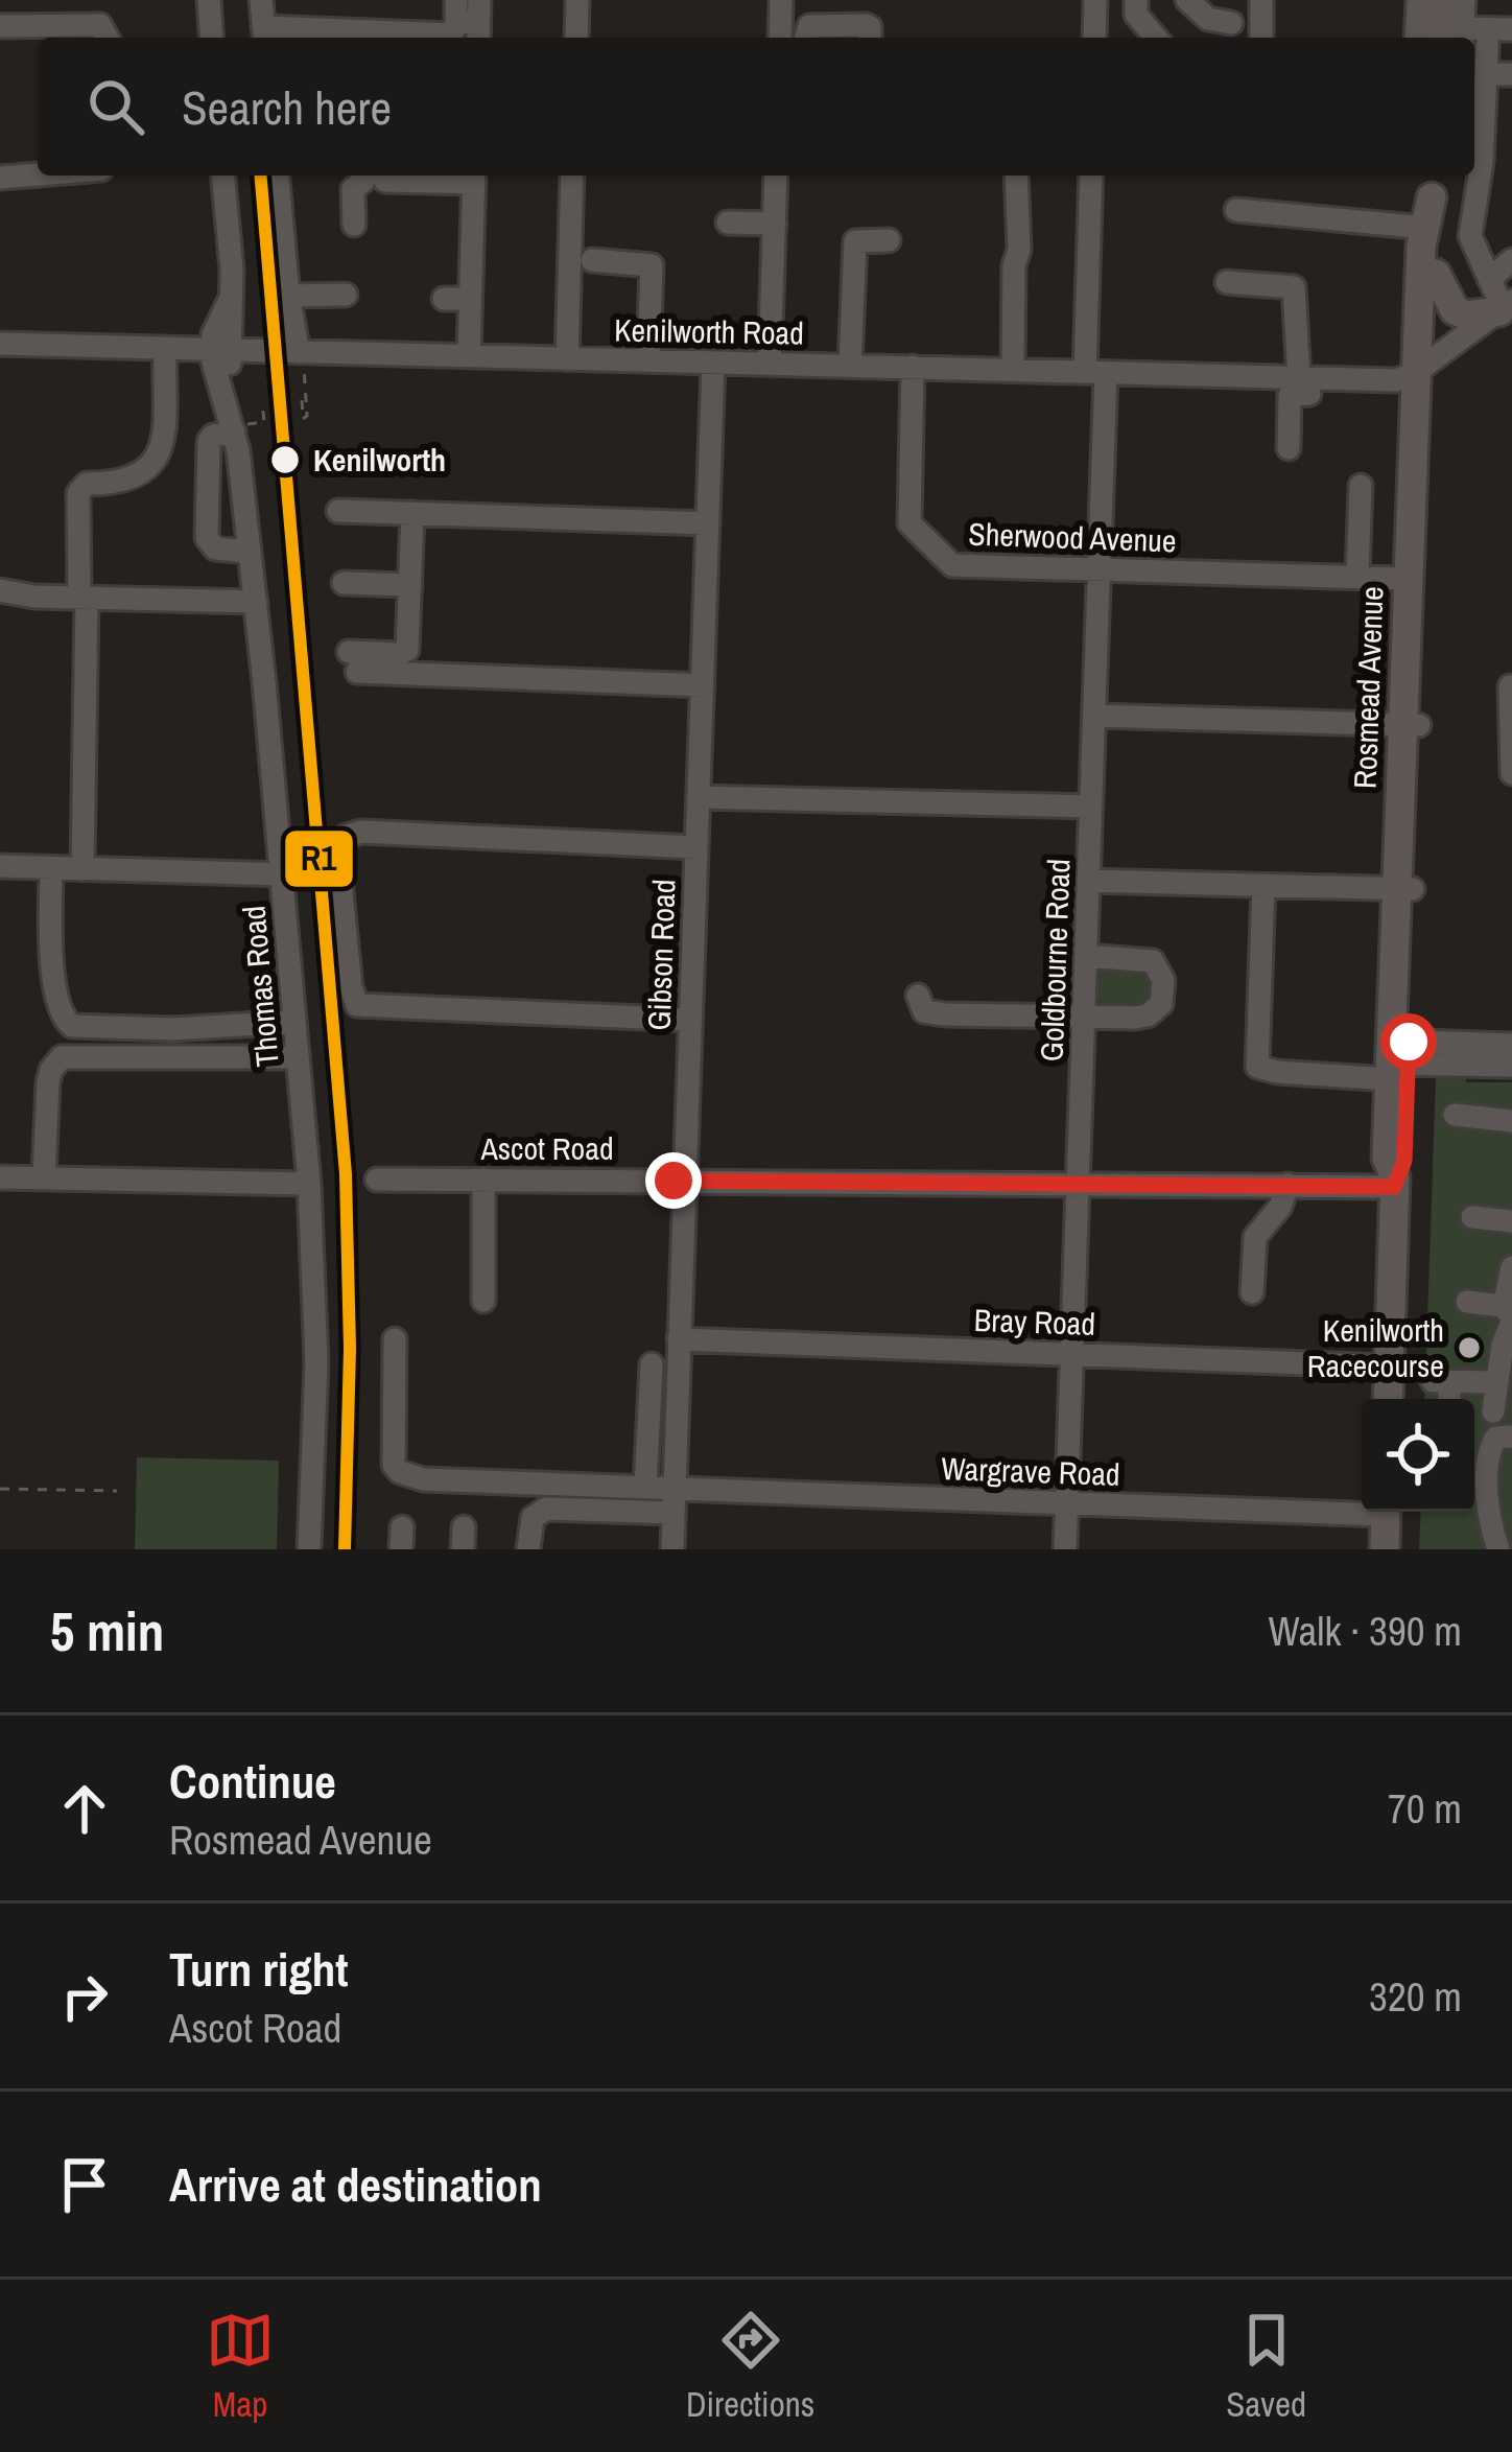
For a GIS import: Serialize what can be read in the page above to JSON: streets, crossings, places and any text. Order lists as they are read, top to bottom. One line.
{"streets":{"main road":["Rosmead Avenue"],"street":["Kenilworth Road","Sherwood Avenue","Gibson Road","Goldbourne Road","Thomas Road","Ascot Road","Bray Road","Wargrave Road"]},"crossings":[["Kenilworth Road","Sherwood Avenue"],["Kenilworth Road","Rosmead Avenue"],["Kenilworth Road","Gibson Road"],["Kenilworth Road","Goldbourne Road"],["Kenilworth Road","Thomas Road"],["Sherwood Avenue","Rosmead Avenue"],["Sherwood Avenue","Goldbourne Road"],["Rosmead Avenue","Ascot Road"],["Rosmead Avenue","Bray Road"],["Gibson Road","Ascot Road"],["Gibson Road","Bray Road"],["Gibson Road","Wargrave Road"],["Goldbourne Road","Ascot Road"],["Goldbourne Road","Bray Road"],["Goldbourne Road","Wargrave Road"]],"places":["Kenilworth","Kenilworth Racecourse"],"lines":["transit line R1"],"page":{"search":"Search here","heading":["5 min","Walk · 390 m"],"list":[["Continue","Rosmead Avenue","70 m"],["Turn right","Ascot Road","320 m"],"Arrive at destination"],"nav":["Map","Directions","Saved"]}}
